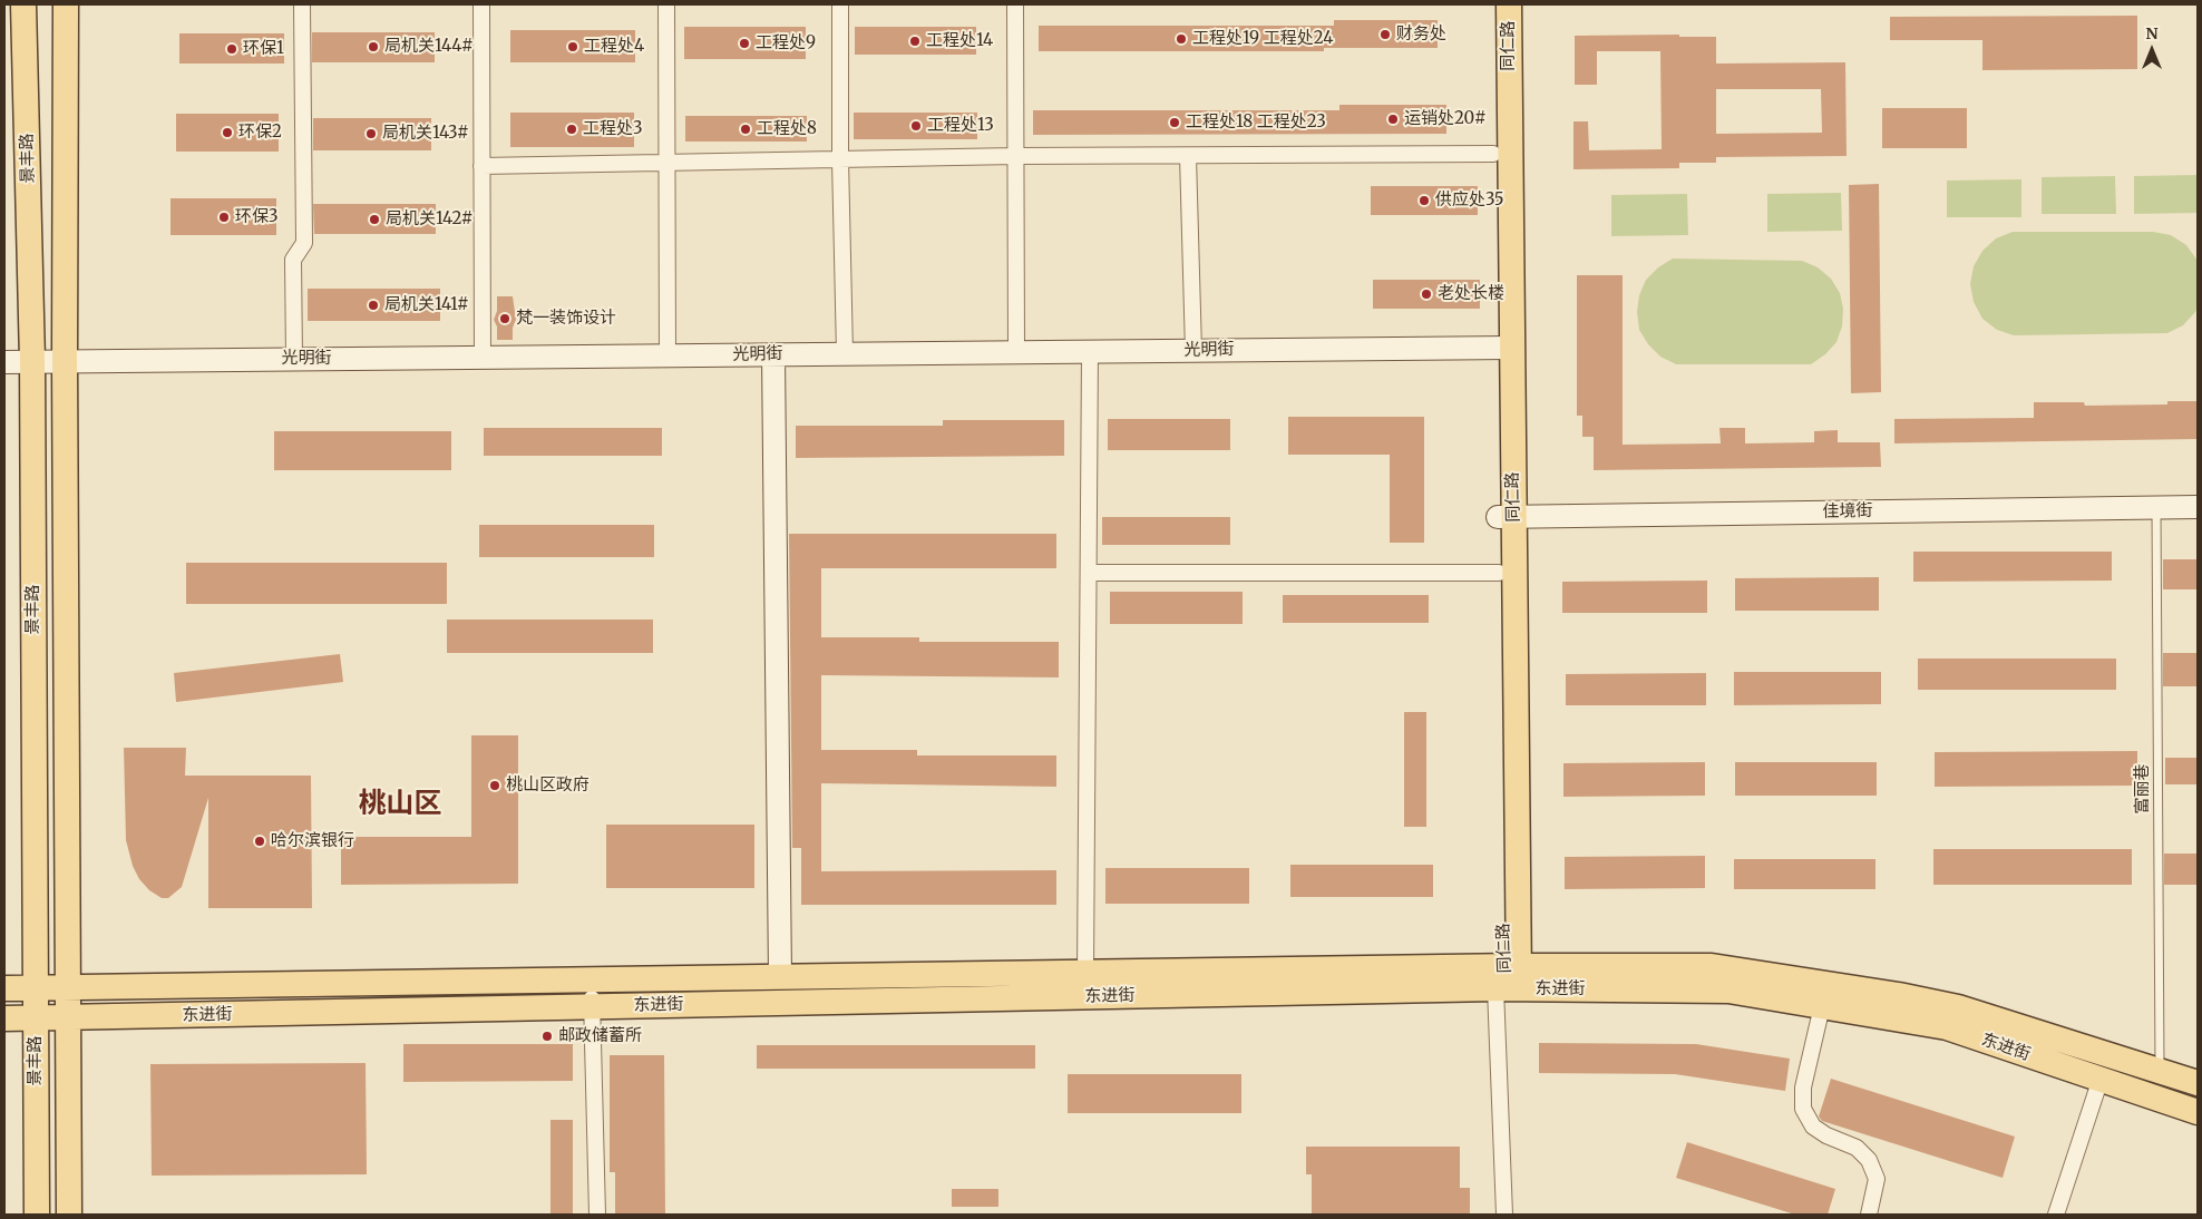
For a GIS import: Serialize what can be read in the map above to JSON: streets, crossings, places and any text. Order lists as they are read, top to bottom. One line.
{"streets":{"main road":["同仁路","景丰路","光明街","佳境街","东进街"],"lane":["富丽巷"]},"crossings":[["同仁路","光明街"],["同仁路","佳境街"],["同仁路","东进街"],["景丰路","光明街"],["景丰路","东进街"],["佳境街","富丽巷"],["富丽巷","东进街"]],"districts":["桃山区"],"places":["财务处","工程处19 工程处24","工程处14","工程处9","局机关144#","工程处4","环保1","运销处20#","工程处18 工程处23","工程处13","工程处3","工程处8","环保2","局机关143#","供应处35","环保3","局机关142#","老处长楼","局机关141#","梵一装饰设计","桃山区政府","哈尔滨银行","邮政储蓄所"],"north":"top"}
